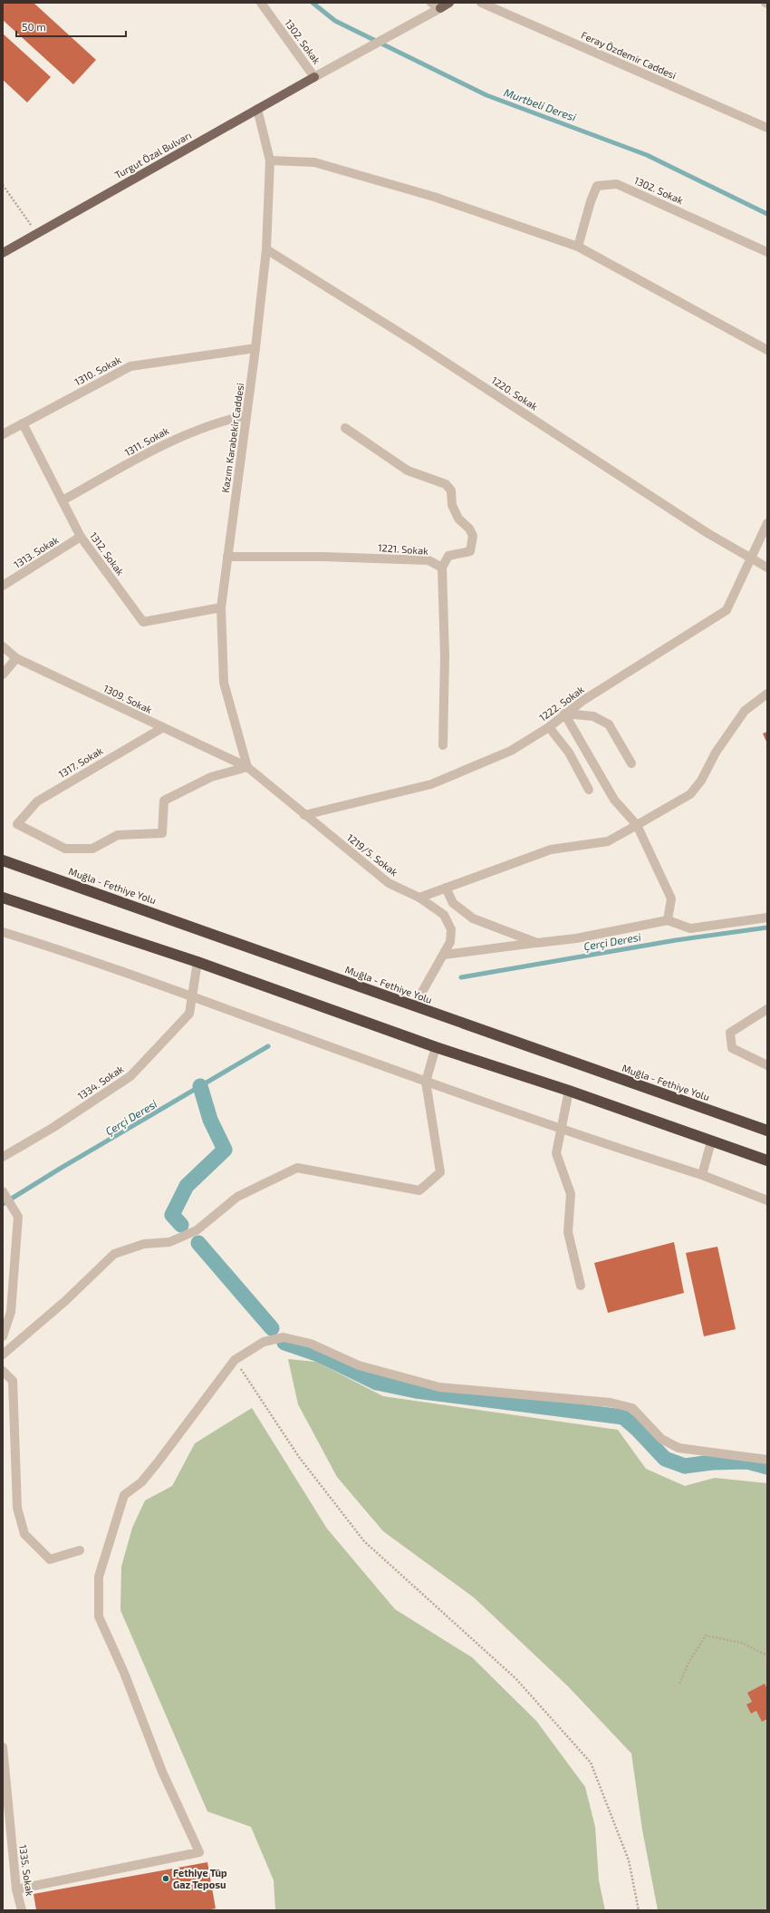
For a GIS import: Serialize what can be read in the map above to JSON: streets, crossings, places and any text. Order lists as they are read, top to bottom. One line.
{"streets":{"highway":["Muğla - Fethiye Yolu"],"main road":["Turgut Özal Bulvarı"],"street":["1302. Sokak","Feray Özdemir Caddesi","1310. Sokak","1220. Sokak","Kazım Karabekir Caddesi","1311. Sokak","1221. Sokak","1313. Sokak","1312. Sokak","1309. Sokak","1222. Sokak","1317. Sokak","1219/5. Sokak","1334. Sokak","1335. Sokak"]},"crossings":[["1302. Sokak","Turgut Özal Bulvarı"],["Turgut Özal Bulvarı","Kazım Karabekir Caddesi"],["1310. Sokak","Kazım Karabekir Caddesi"],["1310. Sokak","1312. Sokak"],["1220. Sokak","Kazım Karabekir Caddesi"],["1220. Sokak","1222. Sokak"],["Kazım Karabekir Caddesi","1311. Sokak"],["Kazım Karabekir Caddesi","1221. Sokak"],["Kazım Karabekir Caddesi","1312. Sokak"],["Kazım Karabekir Caddesi","1309. Sokak"],["Kazım Karabekir Caddesi","1317. Sokak"],["Kazım Karabekir Caddesi","1219/5. Sokak"],["1311. Sokak","1312. Sokak"],["1313. Sokak","1312. Sokak"],["1309. Sokak","1317. Sokak"],["1309. Sokak","1219/5. Sokak"],["1222. Sokak","1219/5. Sokak"],["1317. Sokak","1219/5. Sokak"],["1219/5. Sokak","Muğla - Fethiye Yolu"]],"water":["Murtbeli Deresi","Çerçi Deresi"],"places":["Fethiye Tüp Gaz Teposu"],"scale_bar":"50 m"}
